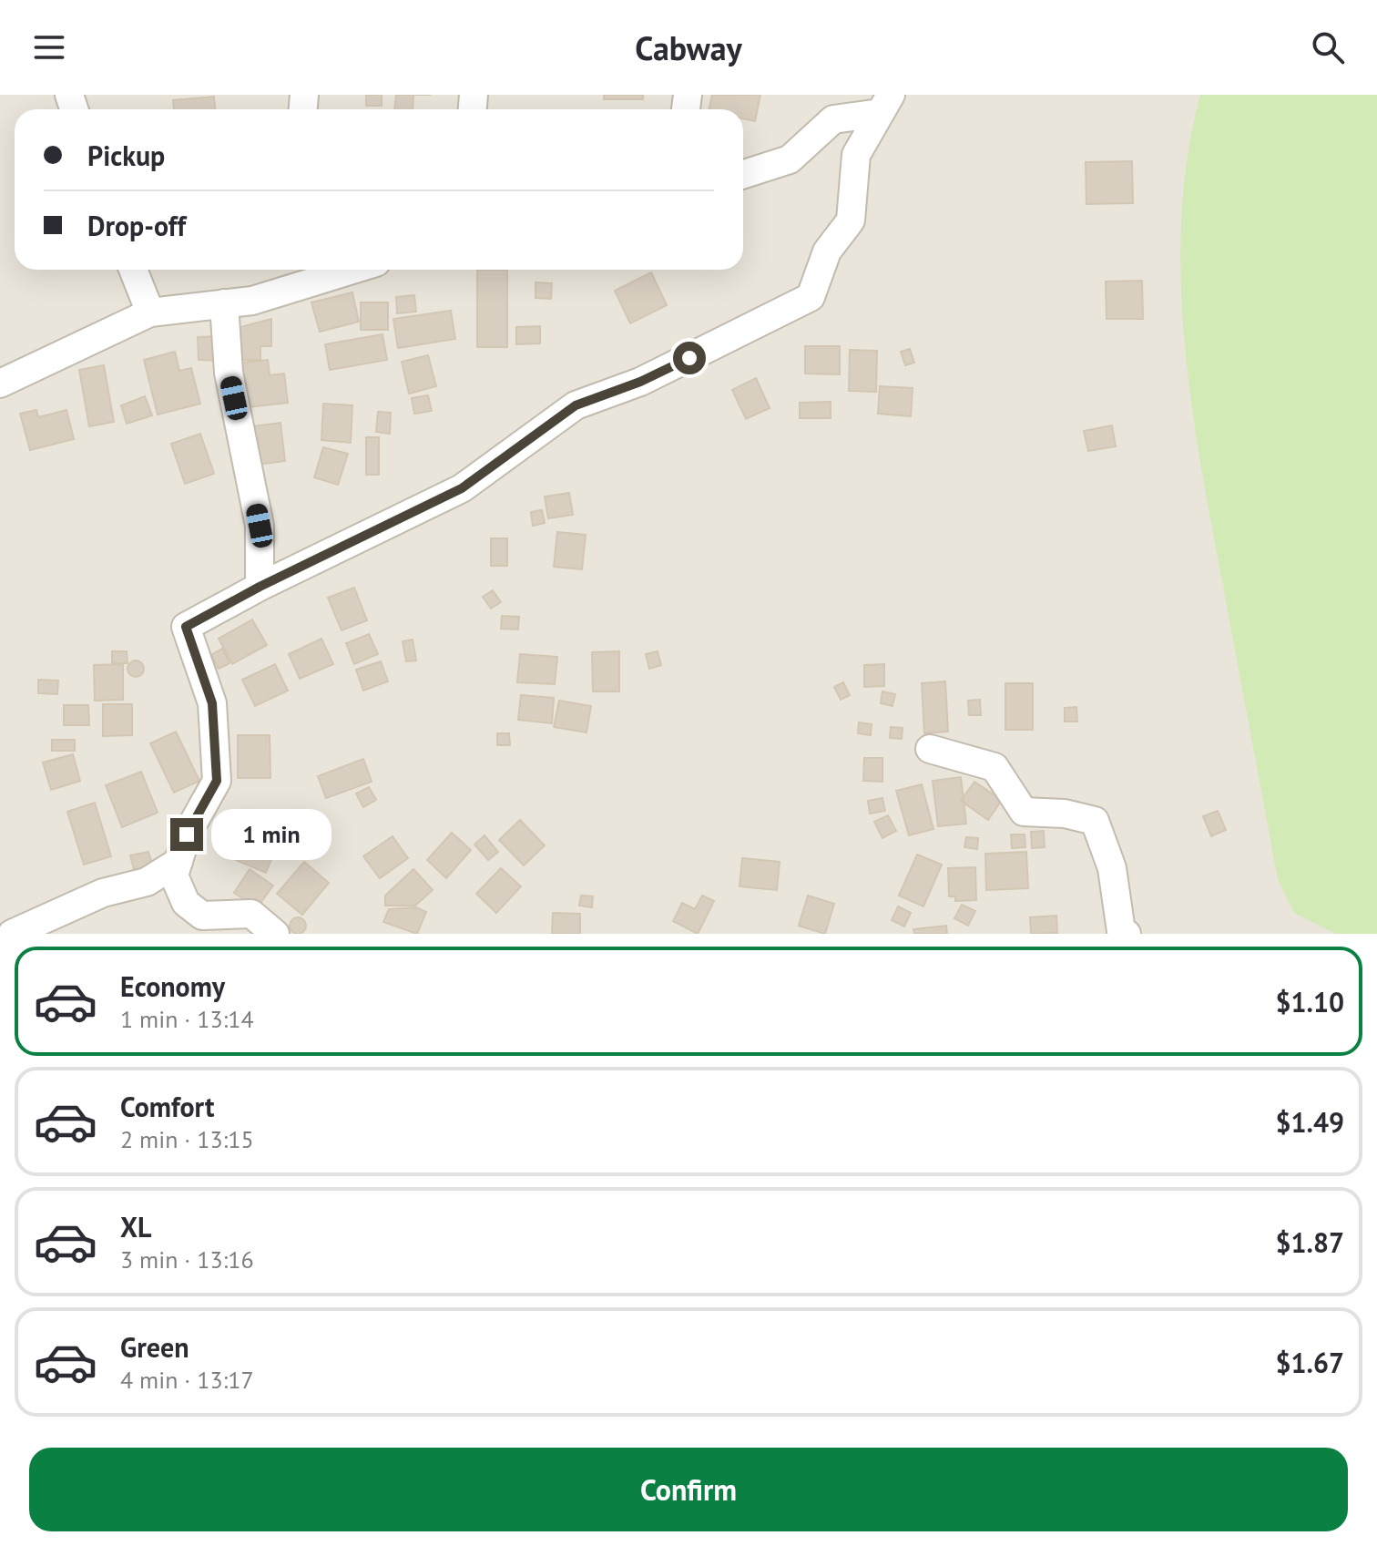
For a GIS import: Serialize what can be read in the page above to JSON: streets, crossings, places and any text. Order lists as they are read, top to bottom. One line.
{"page":{"header":"Cabway","banner":["Pickup","Drop-off"],"bubble":"1 min","list":[{"name":"Economy","note":"1 min · 13:14","value":"$1.10"},{"name":"Comfort","note":"2 min · 13:15","value":"$1.49"},{"name":"XL","note":"3 min · 13:16","value":"$1.87"},{"name":"Green","note":"4 min · 13:17","value":"$1.67"}],"buttons":"Confirm"}}
